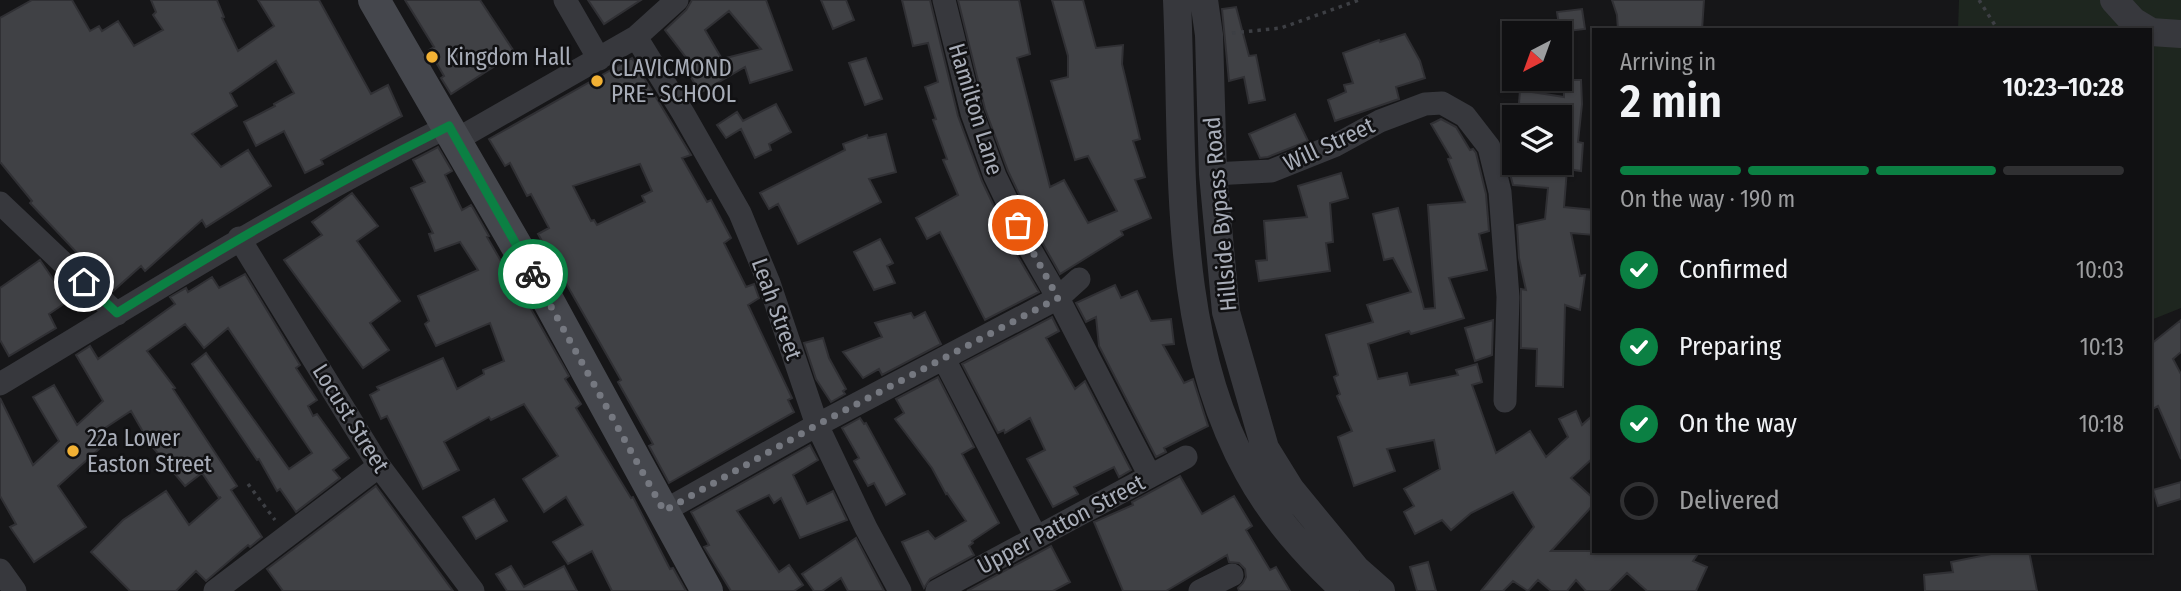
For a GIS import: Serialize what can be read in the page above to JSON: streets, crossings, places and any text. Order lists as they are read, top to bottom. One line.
{"streets":{"street":["Hamilton Lane","Will Street","Hillside Bypass Road","Leah Street","Locust Street","Upper Patton Street"]},"crossings":[["Hamilton Lane","Upper Patton Street"],["Will Street","Hillside Bypass Road"]],"places":["Kingdom Hall","CLAVICMOND PRE- SCHOOL","22a Lower Easton Street"],"north":"bottom left","page":{"heading":["2 min","Arriving in","10:23–10:28"],"bar":"On the way · 190 m","list":[["Confirmed","10:03"],["Preparing","10:13"],["On the way","10:18"],"Delivered"]}}
